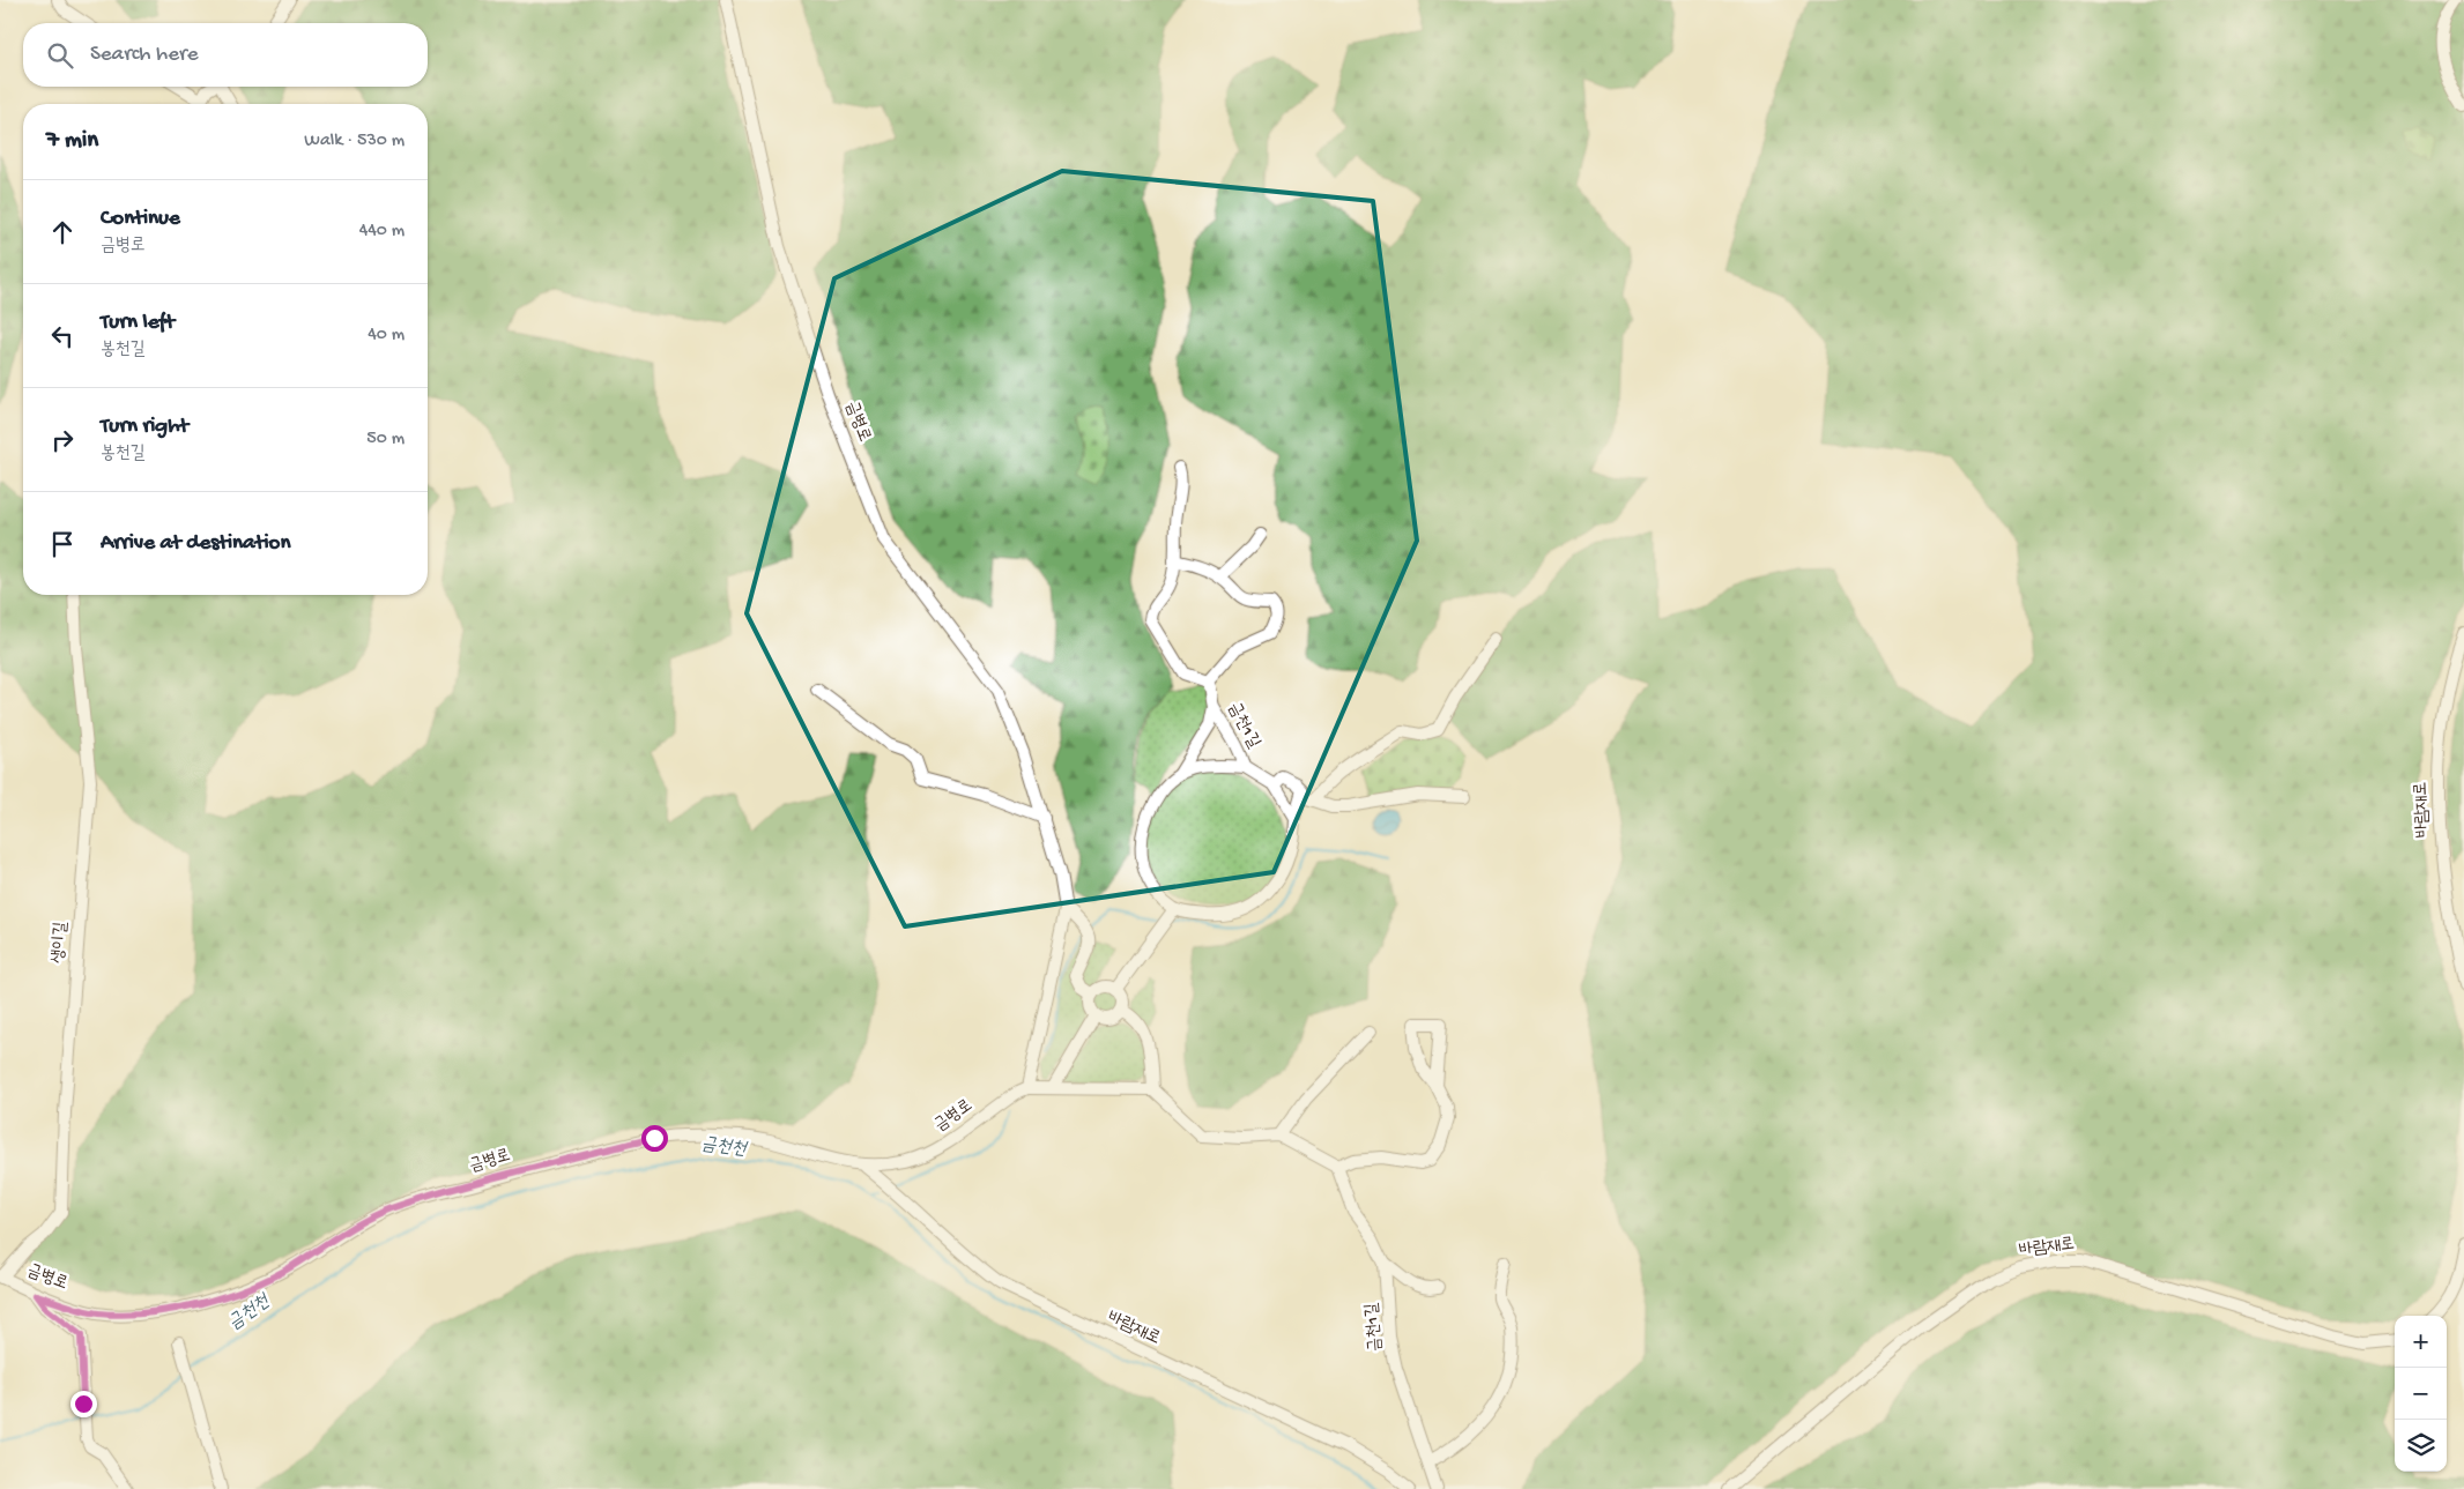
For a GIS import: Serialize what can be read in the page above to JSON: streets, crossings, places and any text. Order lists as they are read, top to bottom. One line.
{"streets":{"street":["금병로","금천1길","바람재로","생이길"]},"crossings":[["금병로","바람재로"],["금병로","생이길"]],"water":["금천천"],"page":{"search":"Search here","heading":["7 min","Walk · 530 m"],"list":[["Continue","금병로","440 m"],["Turn left","봉천길","40 m"],["Turn right","봉천길","50 m"],"Arrive at destination"],"map_buttons":["+","−"]}}
